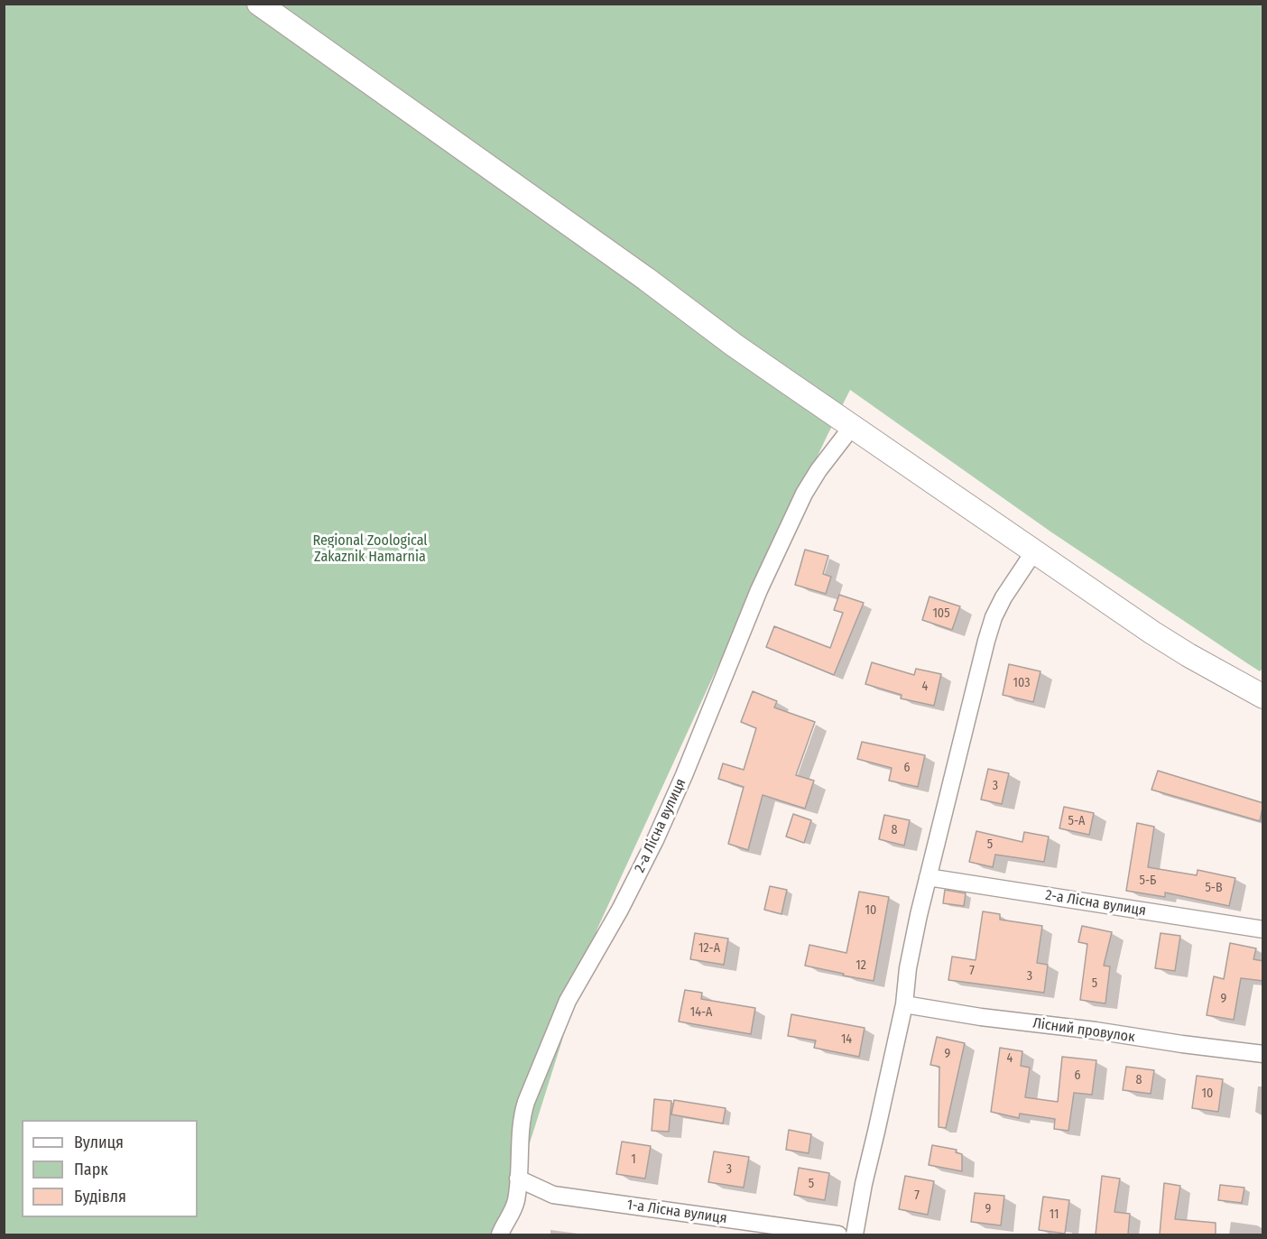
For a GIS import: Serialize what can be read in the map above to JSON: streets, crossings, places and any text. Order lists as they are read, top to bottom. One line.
{"streets":{"street":["2-а Лісна вулиця","Лісний провулок","1-а Лісна вулиця"]},"crossings":[["2-а Лісна вулиця","1-а Лісна вулиця"]],"parks":["Regional Zoological Zakaznik Hamarnia"],"house_numbers":["105","103","4","6","3","5-А","8","5","5-Б","5-В","10","12-А","12","7","3","5","9","14-А","14","9","4","6","8","10","1","3","5","7","9","11"],"legend":["Вулиця","Парк","Будівля"]}
